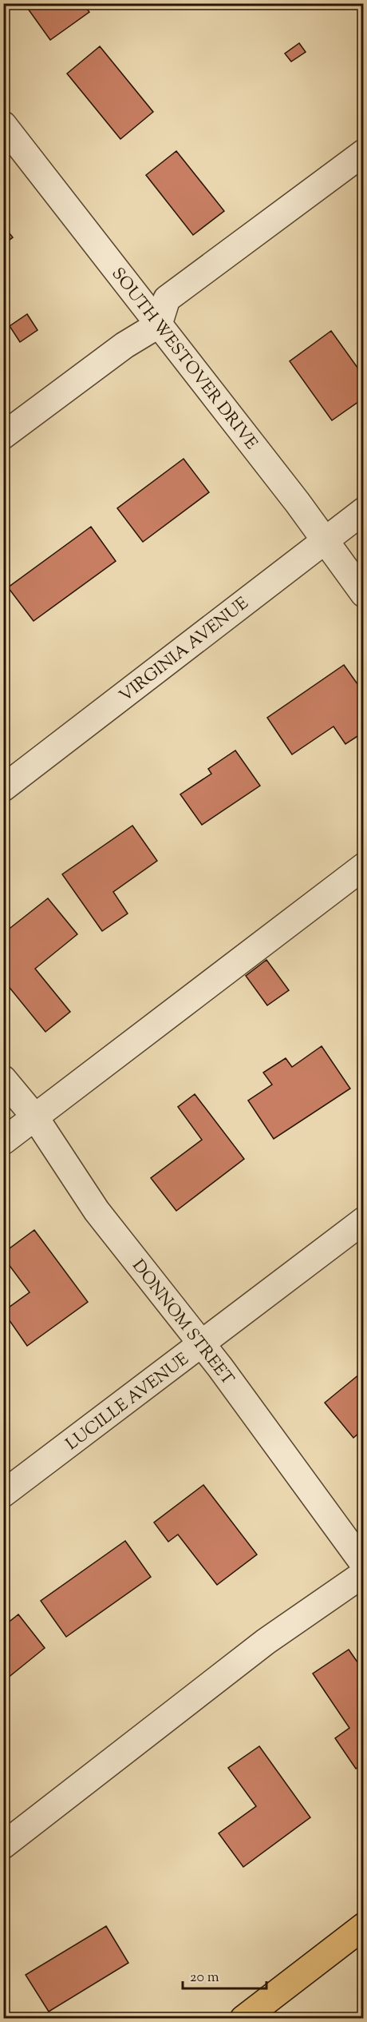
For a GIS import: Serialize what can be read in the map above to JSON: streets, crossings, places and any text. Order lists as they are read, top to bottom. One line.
{"streets":{"street":["SOUTH WESTOVER DRIVE","VIRGINIA AVENUE","DONNOM STREET","LUCILLE AVENUE"]},"crossings":[["SOUTH WESTOVER DRIVE","VIRGINIA AVENUE"],["DONNOM STREET","LUCILLE AVENUE"]],"scale_bar":"20 m"}
